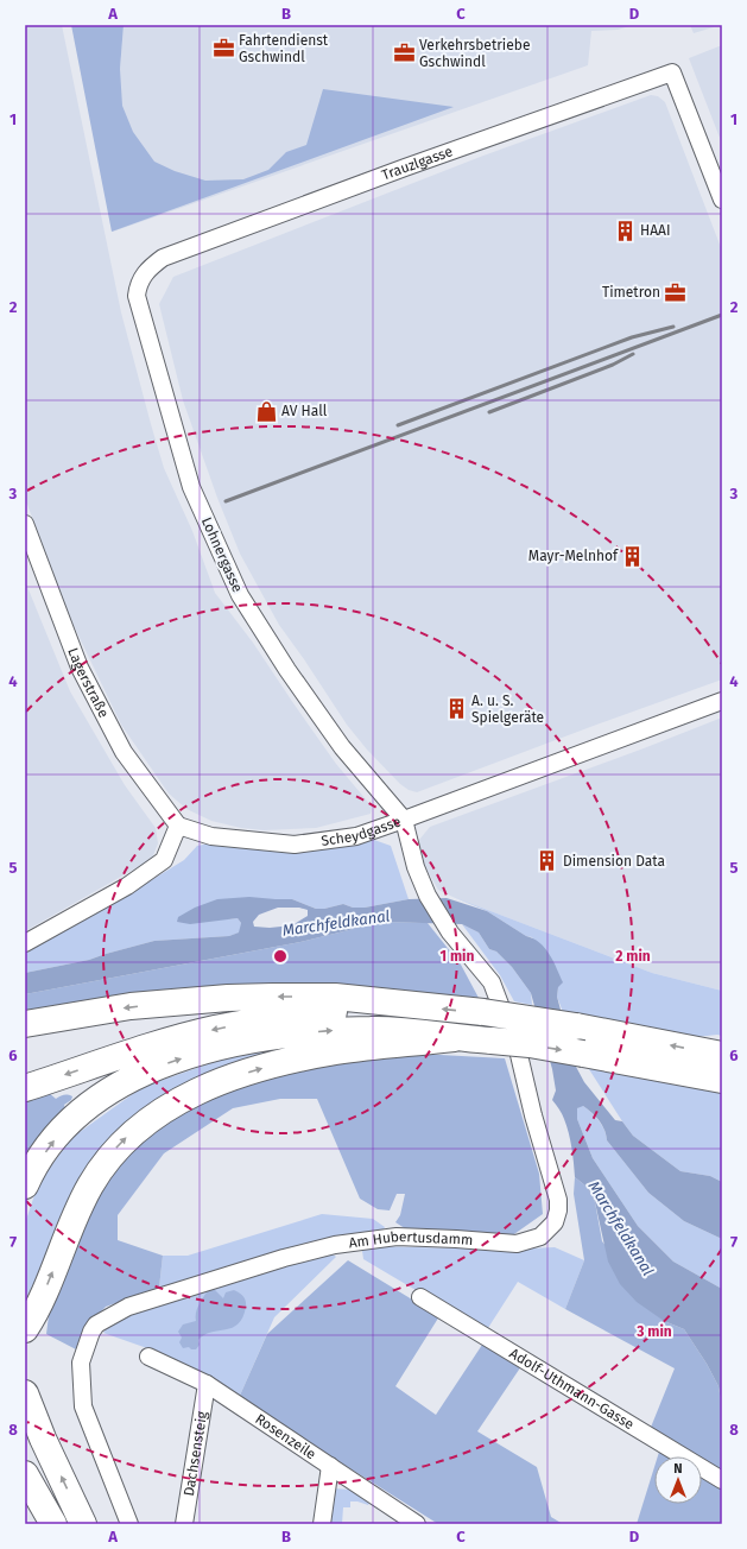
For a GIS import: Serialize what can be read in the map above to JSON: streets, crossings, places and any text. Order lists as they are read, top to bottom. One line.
{"streets":{"street":["Trauzlgasse","Lohnergasse","Lagerstraße","Scheydgasse","Am Hubertusdamm","Adolf-Uthmann-Gasse","Rosenzeile","Dachsensteig"]},"crossings":[["Trauzlgasse","Lohnergasse"],["Lohnergasse","Scheydgasse"],["Lohnergasse","Am Hubertusdamm"],["Lagerstraße","Scheydgasse"],["Scheydgasse","Am Hubertusdamm"],["Rosenzeile","Dachsensteig"]],"water":["Marchfeldkanal"],"places":{"office":["Fahrtendienst Gschwindl","Verkehrsbetriebe Gschwindl","Timetron"],"building":["HAAI","Mayr-Melnhof","A. u. S. Spielgeräte","Dimension Data"],"shop":["AV Hall"]},"north":"top","grid":{"columns":["A","B","C","D"],"rows":["1","2","3","4","5","6","7","8"]},"rings":["1 min","2 min","3 min"]}
